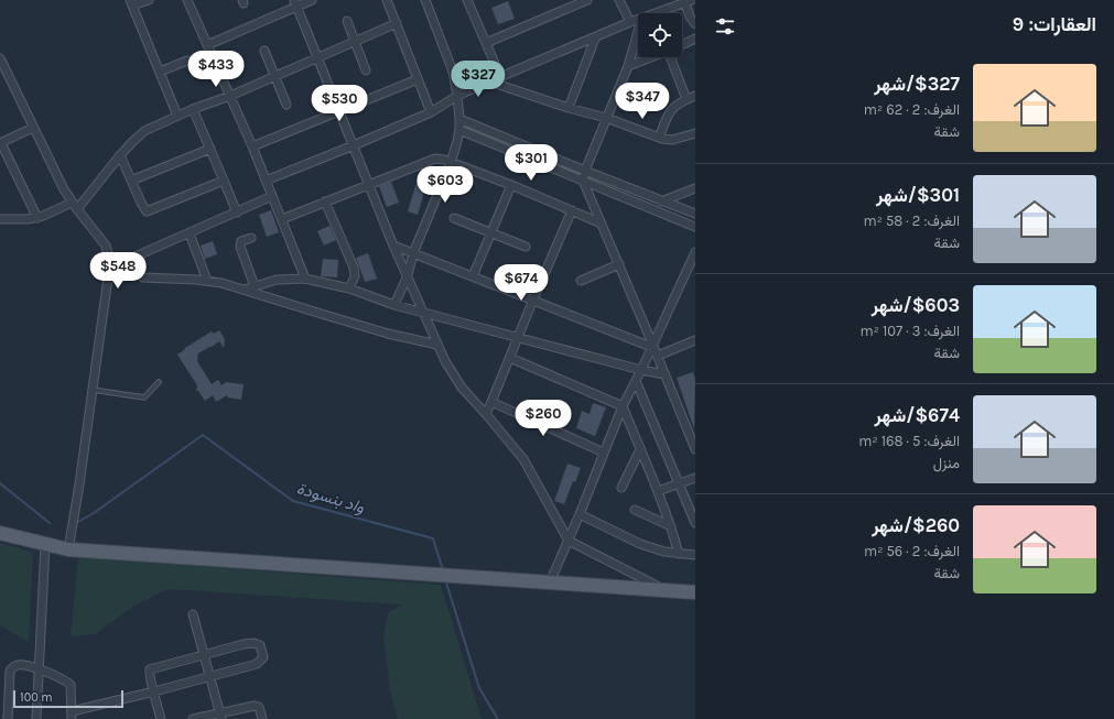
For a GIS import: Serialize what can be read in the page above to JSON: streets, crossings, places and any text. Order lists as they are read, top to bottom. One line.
{"water":["واد بنسودة"],"scale_bar":"100 m","page":{"heading":"العقارات: 9","price":["$433","$327","$347","$530","$301","$603","$548","$674","$260"],"list":[{"name":"$327/شهر","note":"الغرف: 2 · 62 m² · شقة"},{"name":"$301/شهر","note":"الغرف: 2 · 58 m² · شقة"},{"name":"$603/شهر","note":"الغرف: 3 · 107 m² · شقة"},{"name":"$674/شهر","note":"الغرف: 5 · 168 m² · منزل"},{"name":"$260/شهر","note":"الغرف: 2 · 56 m² · شقة"}],"scale":"100 m"}}
